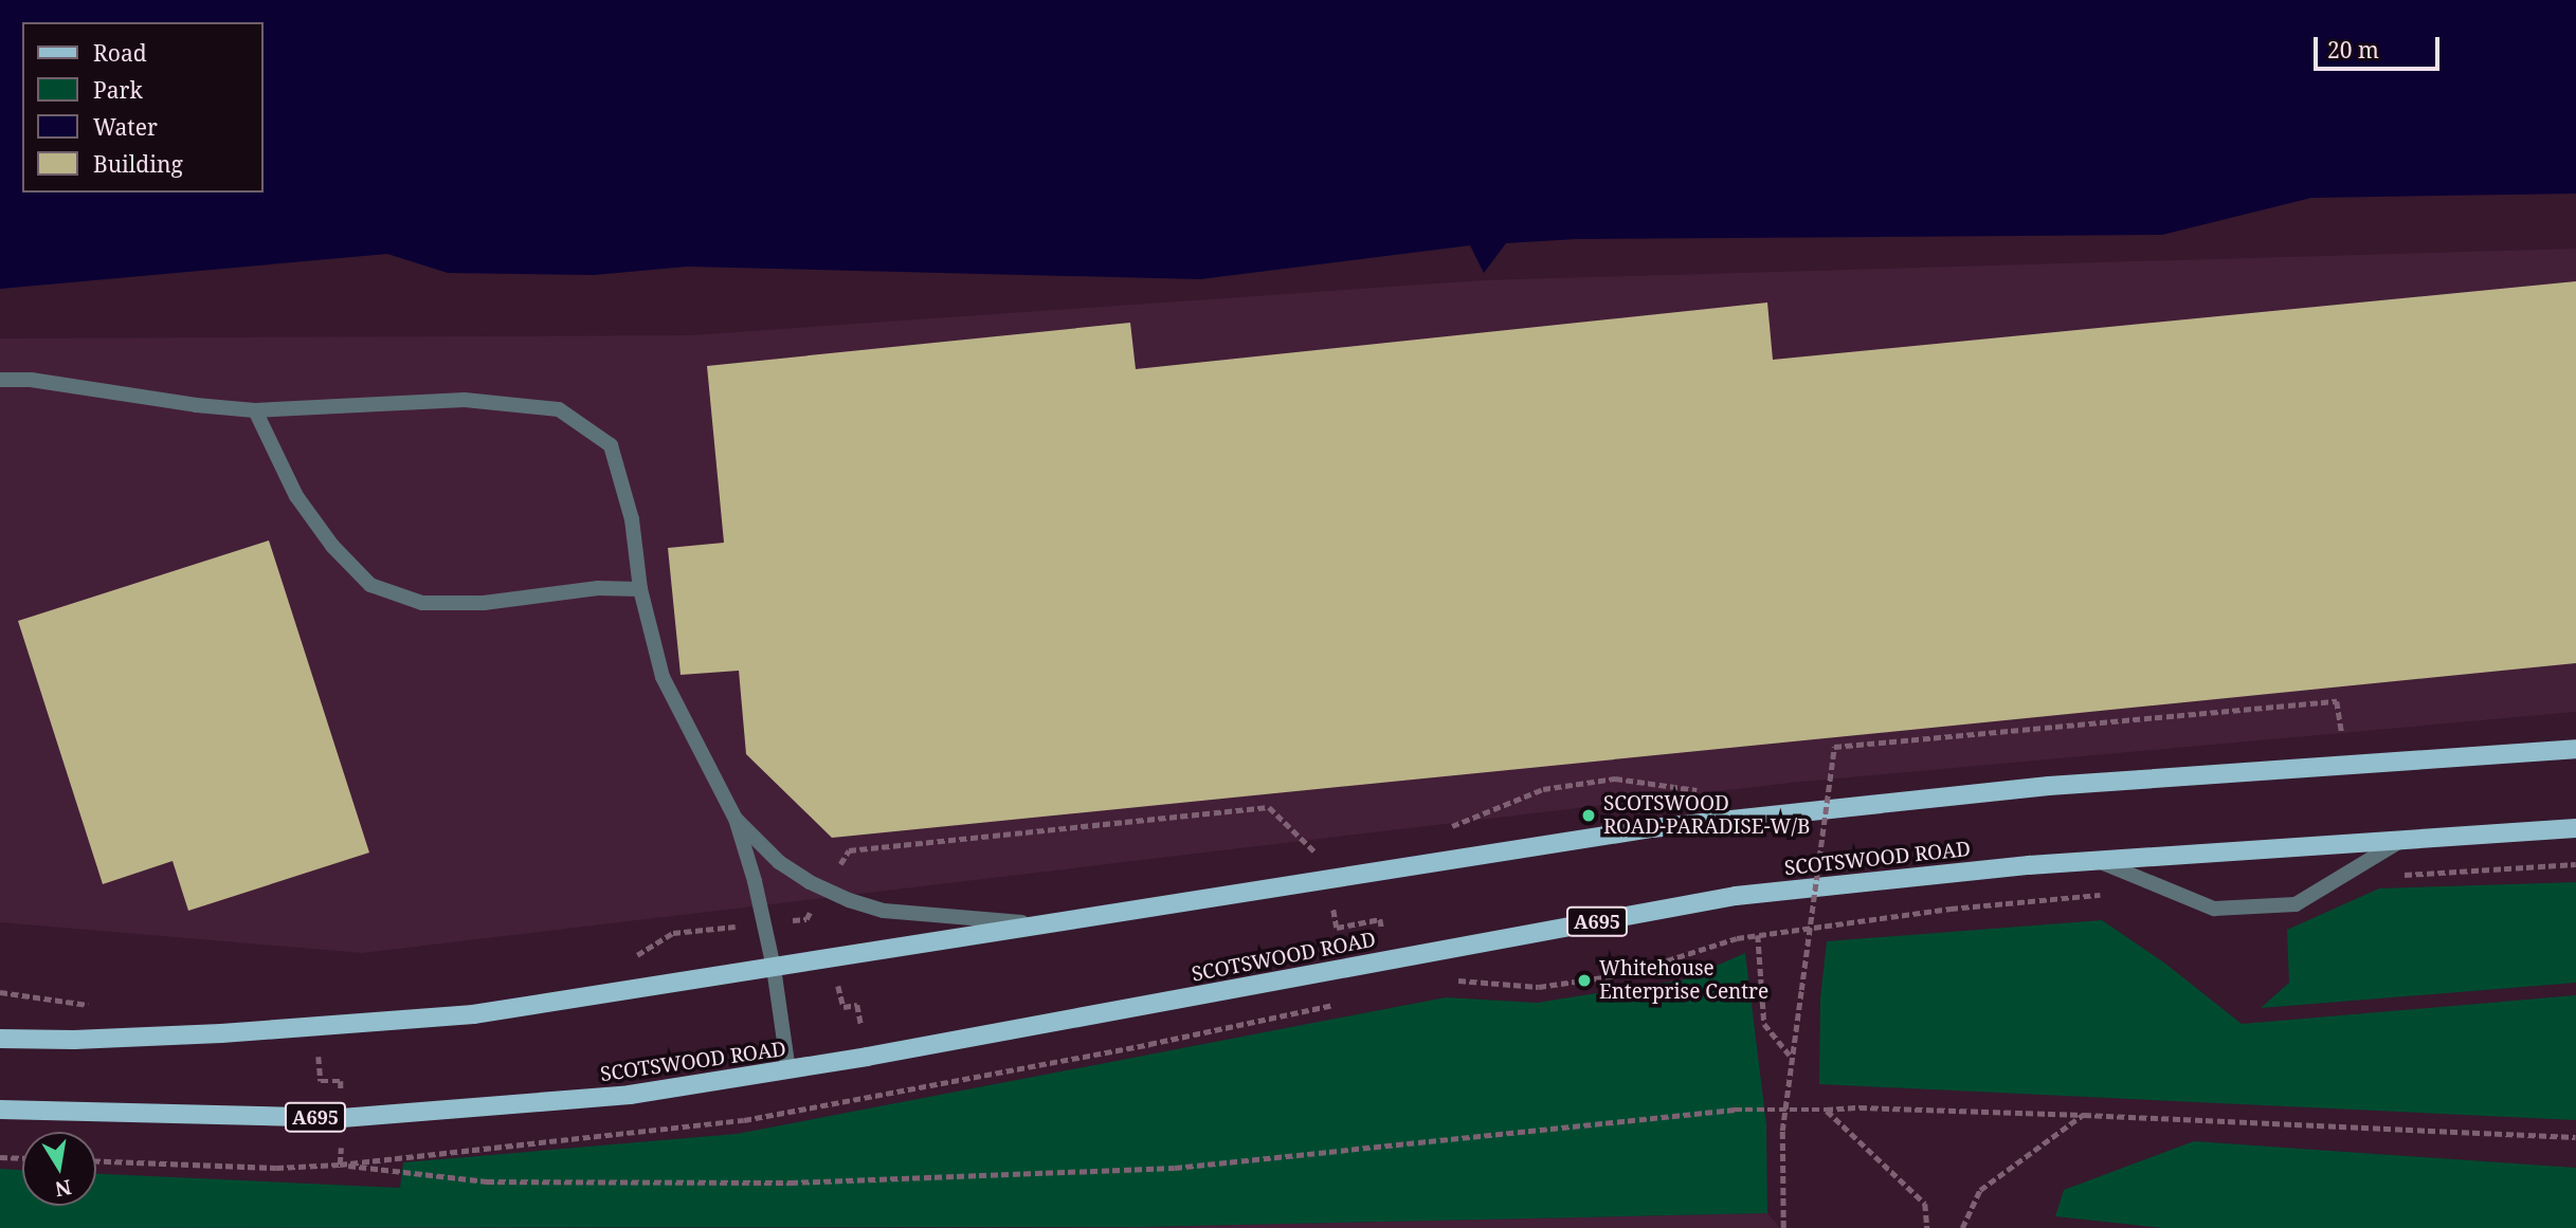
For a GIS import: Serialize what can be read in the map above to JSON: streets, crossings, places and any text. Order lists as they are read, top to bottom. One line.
{"streets":{"main road":["SCOTSWOOD ROAD","A695"]},"places":["SCOTSWOOD ROAD-PARADISE-W/B","Whitehouse Enterprise Centre"],"legend":["Road","Park","Water","Building"],"scale_bar":"20 m","north":"bottom"}
